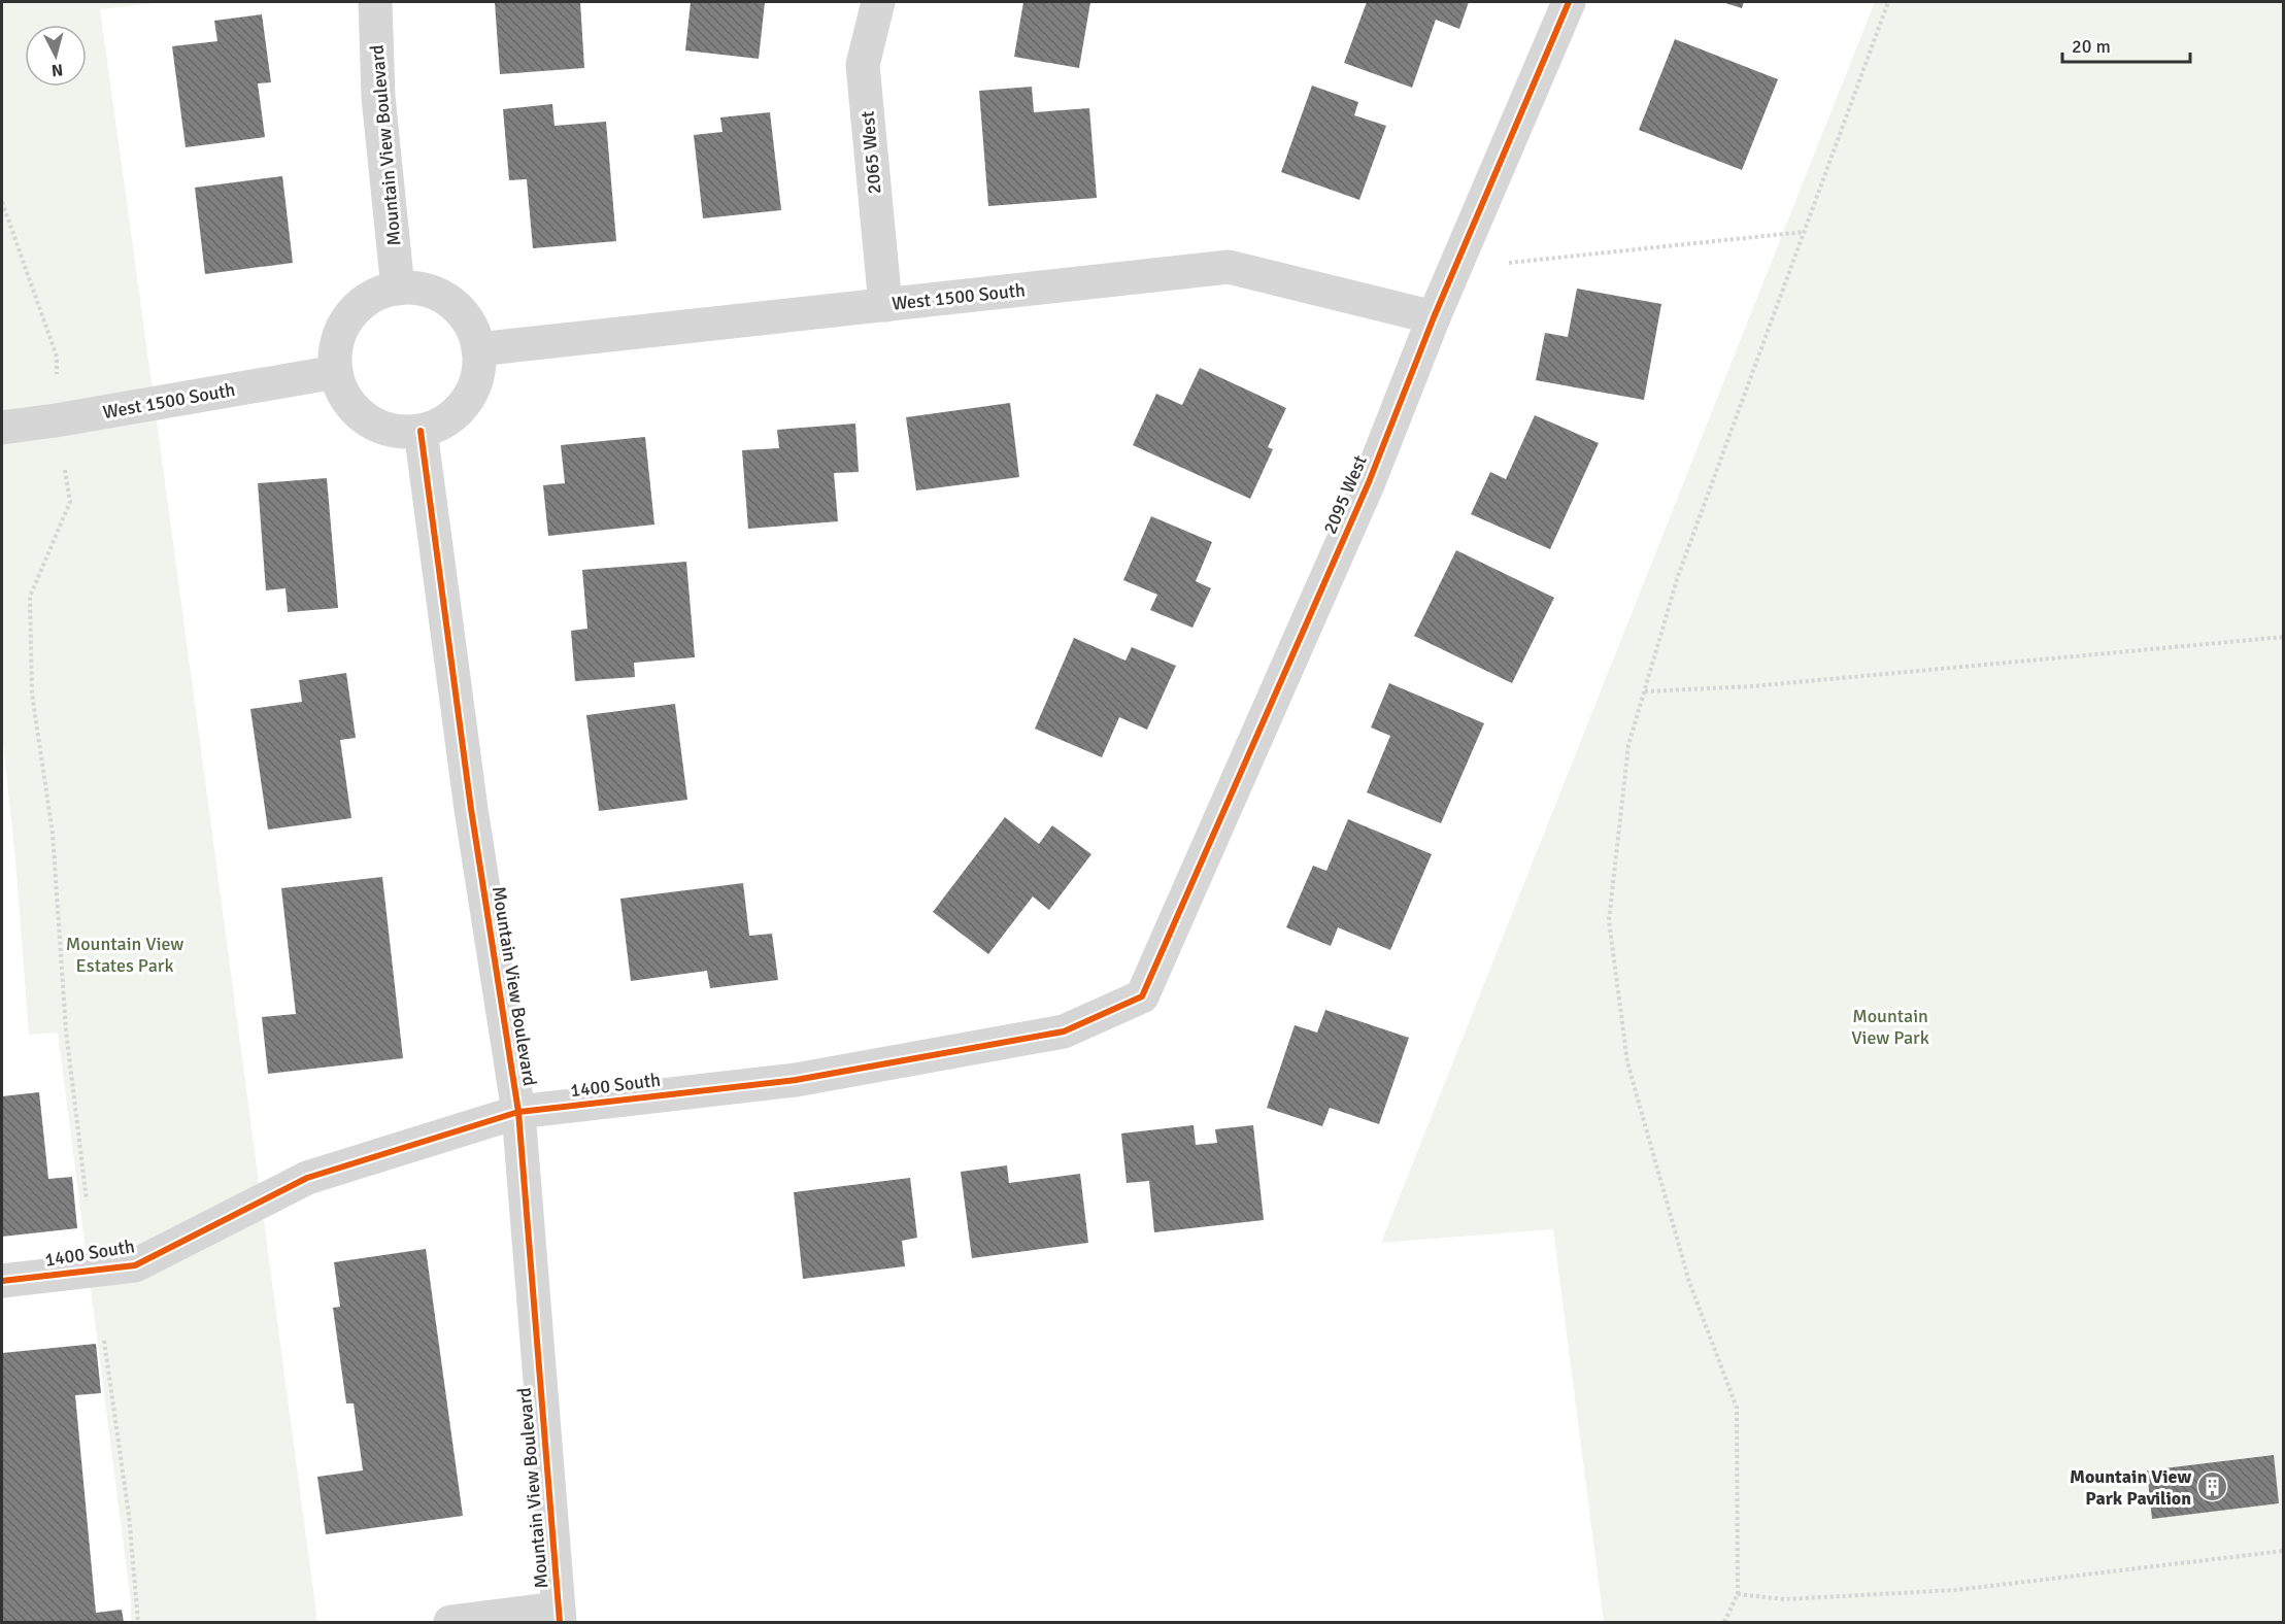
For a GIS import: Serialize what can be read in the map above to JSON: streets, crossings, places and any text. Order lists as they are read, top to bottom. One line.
{"streets":{"street":["Mountain View Boulevard","2065 West","West 1500 South","2095 West","1400 South"]},"crossings":[["Mountain View Boulevard","West 1500 South"],["Mountain View Boulevard","1400 South"],["2065 West","West 1500 South"],["West 1500 South","2095 West"],["2095 West","1400 South"]],"parks":["Mountain View Estates Park","Mountain View Park"],"places":{"building":["Mountain View Park Pavilion"]},"scale_bar":"20 m","north":"bottom"}
